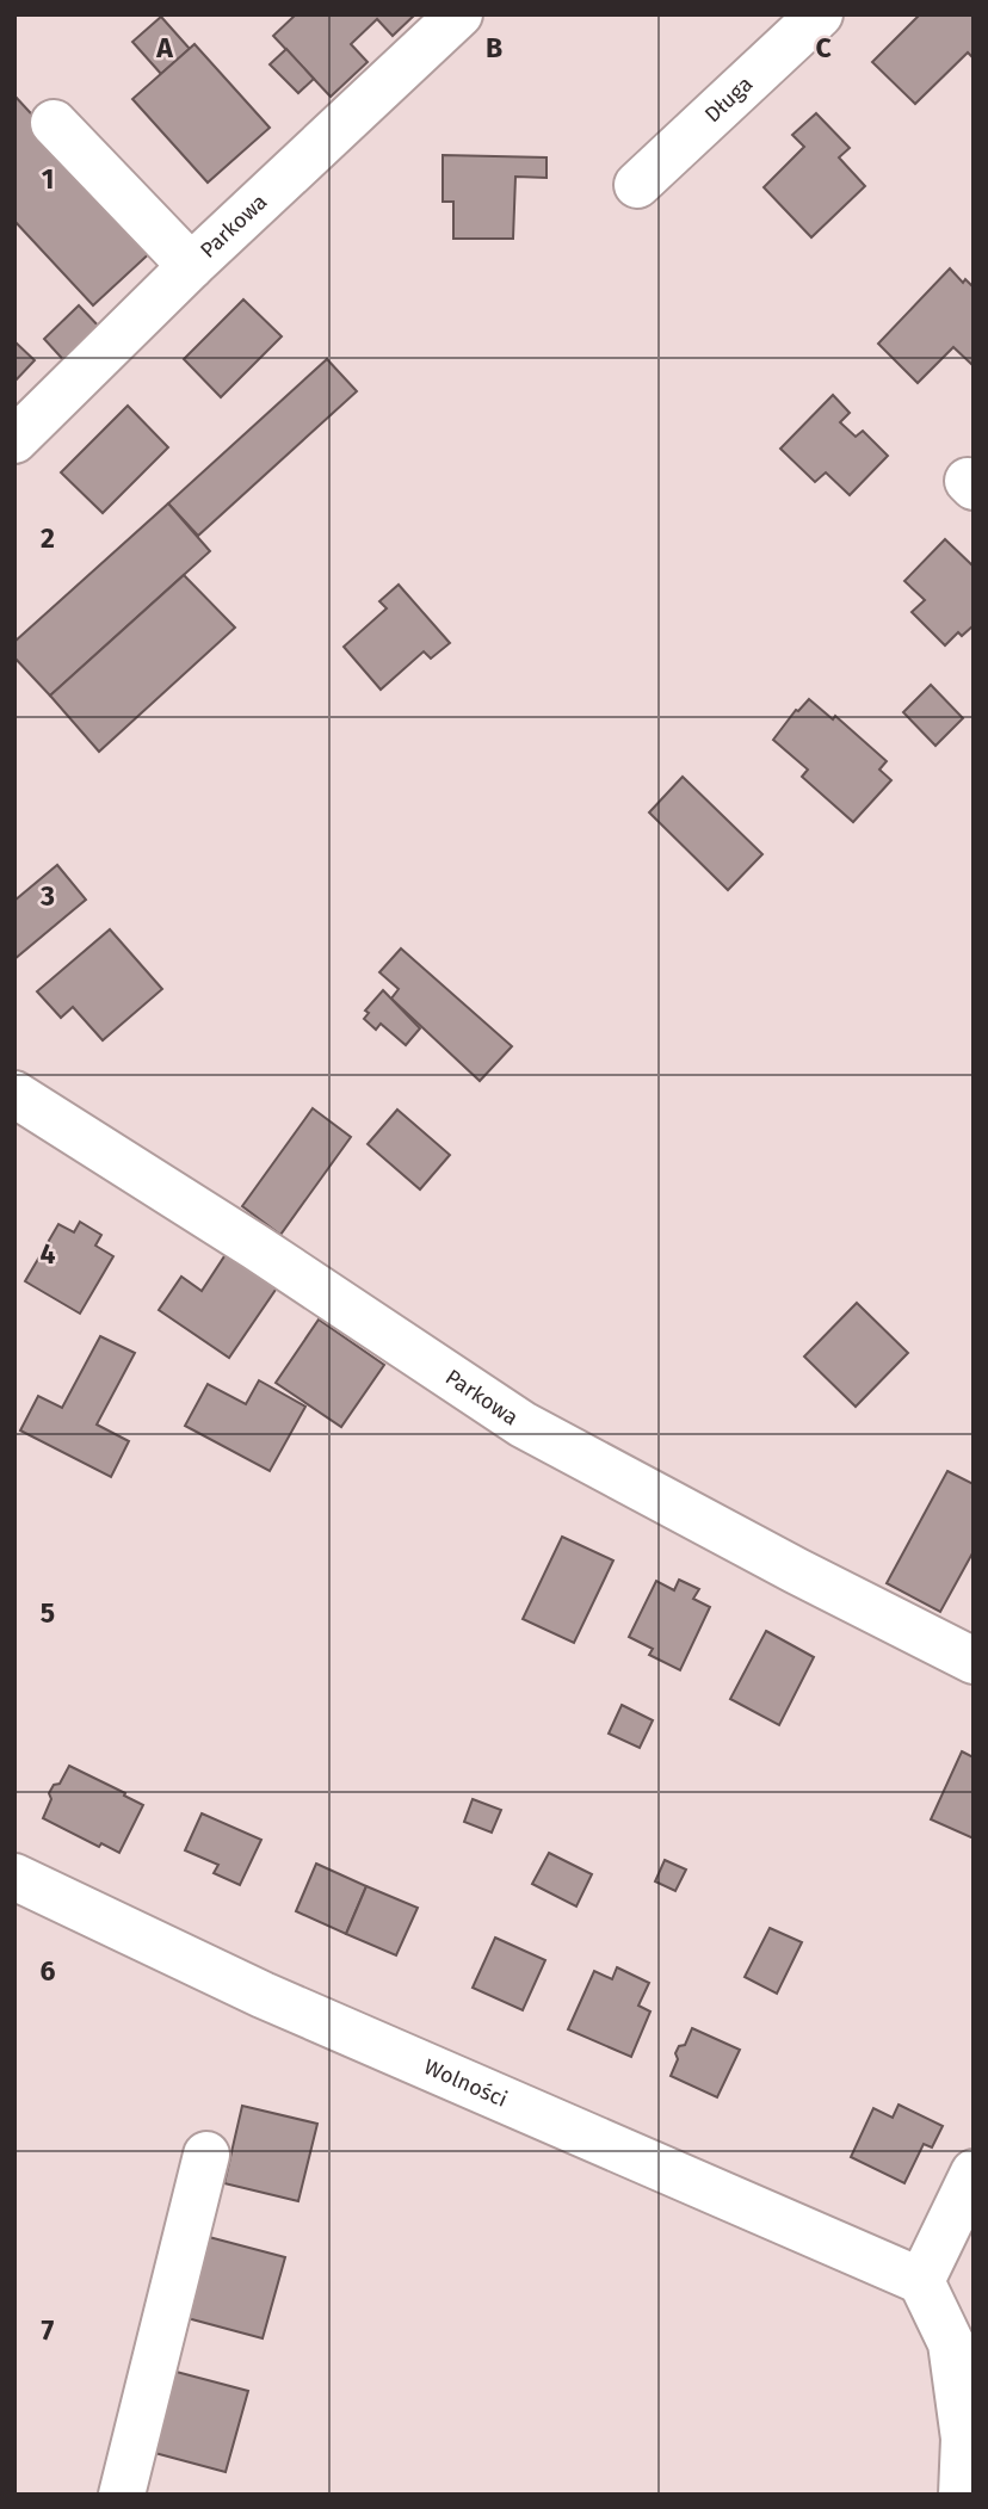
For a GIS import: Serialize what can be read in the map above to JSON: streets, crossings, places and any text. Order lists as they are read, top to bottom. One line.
{"streets":{"street":["Długa","Parkowa","Wolności"]},"grid":{"columns":["A","B","C"],"rows":["1","2","3","4","5","6","7"]}}
